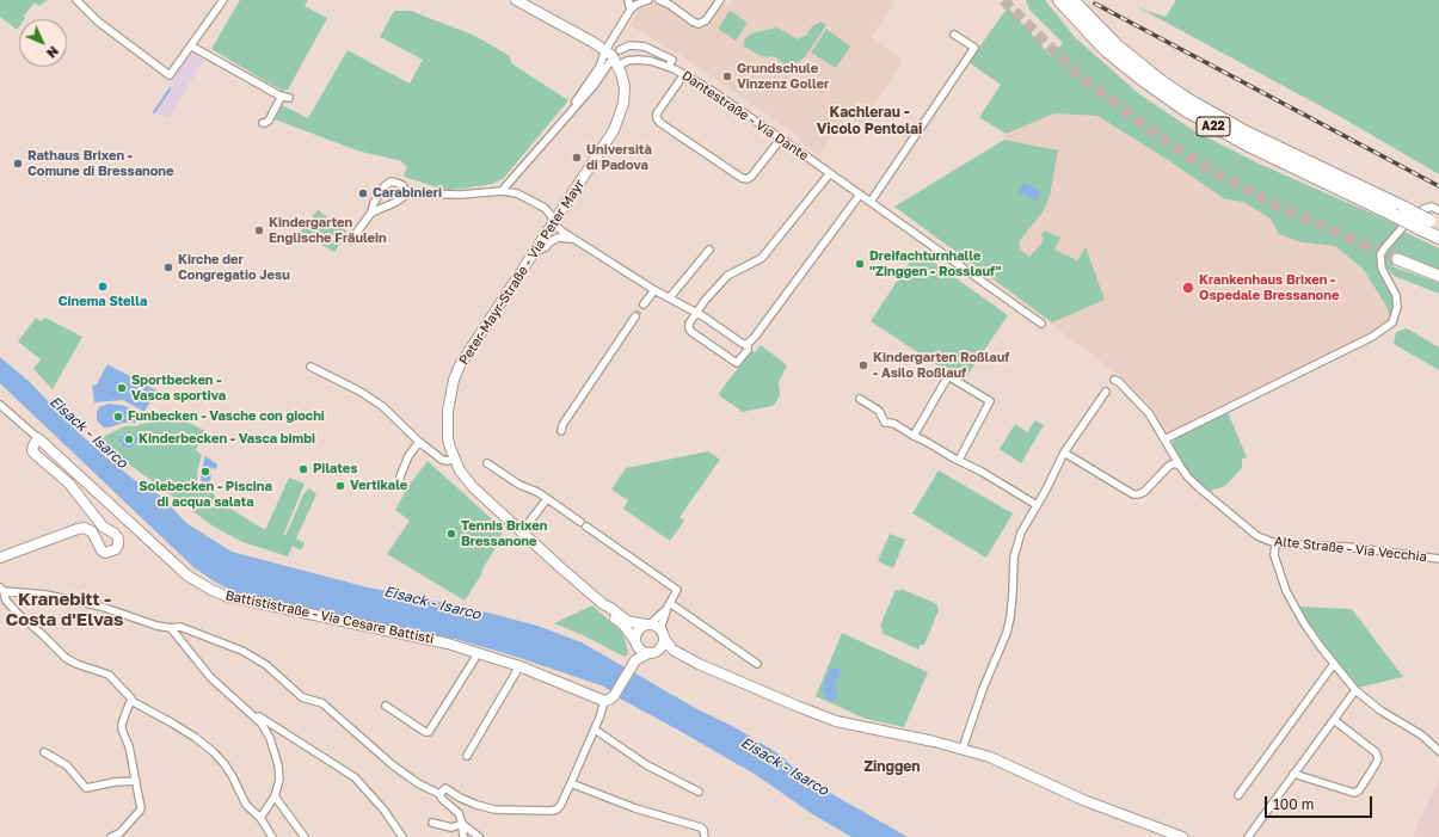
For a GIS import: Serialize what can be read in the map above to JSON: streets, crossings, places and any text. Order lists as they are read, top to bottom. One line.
{"streets":{"highway":["A22"],"main road":["Peter-Mayr-Straße - Via Peter Mayr","Battististraße - Via Cesare Battisti"],"street":["Dantestraße - Via Dante","Alte Straße - Via Vecchia"]},"crossings":[["Dantestraße - Via Dante","Peter-Mayr-Straße - Via Peter Mayr"]],"districts":["Kachlerau - Vicolo Pentolai","Kranebitt - Costa d'Elvas","Zinggen"],"water":["Eisack - Isarco"],"places":["Grundschule Vinzenz Goller","Università di Padova","Rathaus Brixen - Comune di Bressanone","Carabinieri","Kindergarten Englische Fräulein","Dreifachturnhalle \"Zinggen - Rosslauf\"","Kirche der Congregatio Jesu","Cinema Stella","Krankenhaus Brixen - Ospedale Bressanone","Kindergarten Roßlauf - Asilo Roßlauf","Sportbecken - Vasca sportiva","Funbecken - Vasche con giochi","Kinderbecken - Vasca bimbi","Pilates","Solebecken - Piscina di acqua salata","Vertikale","Tennis Brixen Bressanone"],"scale_bar":"100 m","north":"bottom right"}
